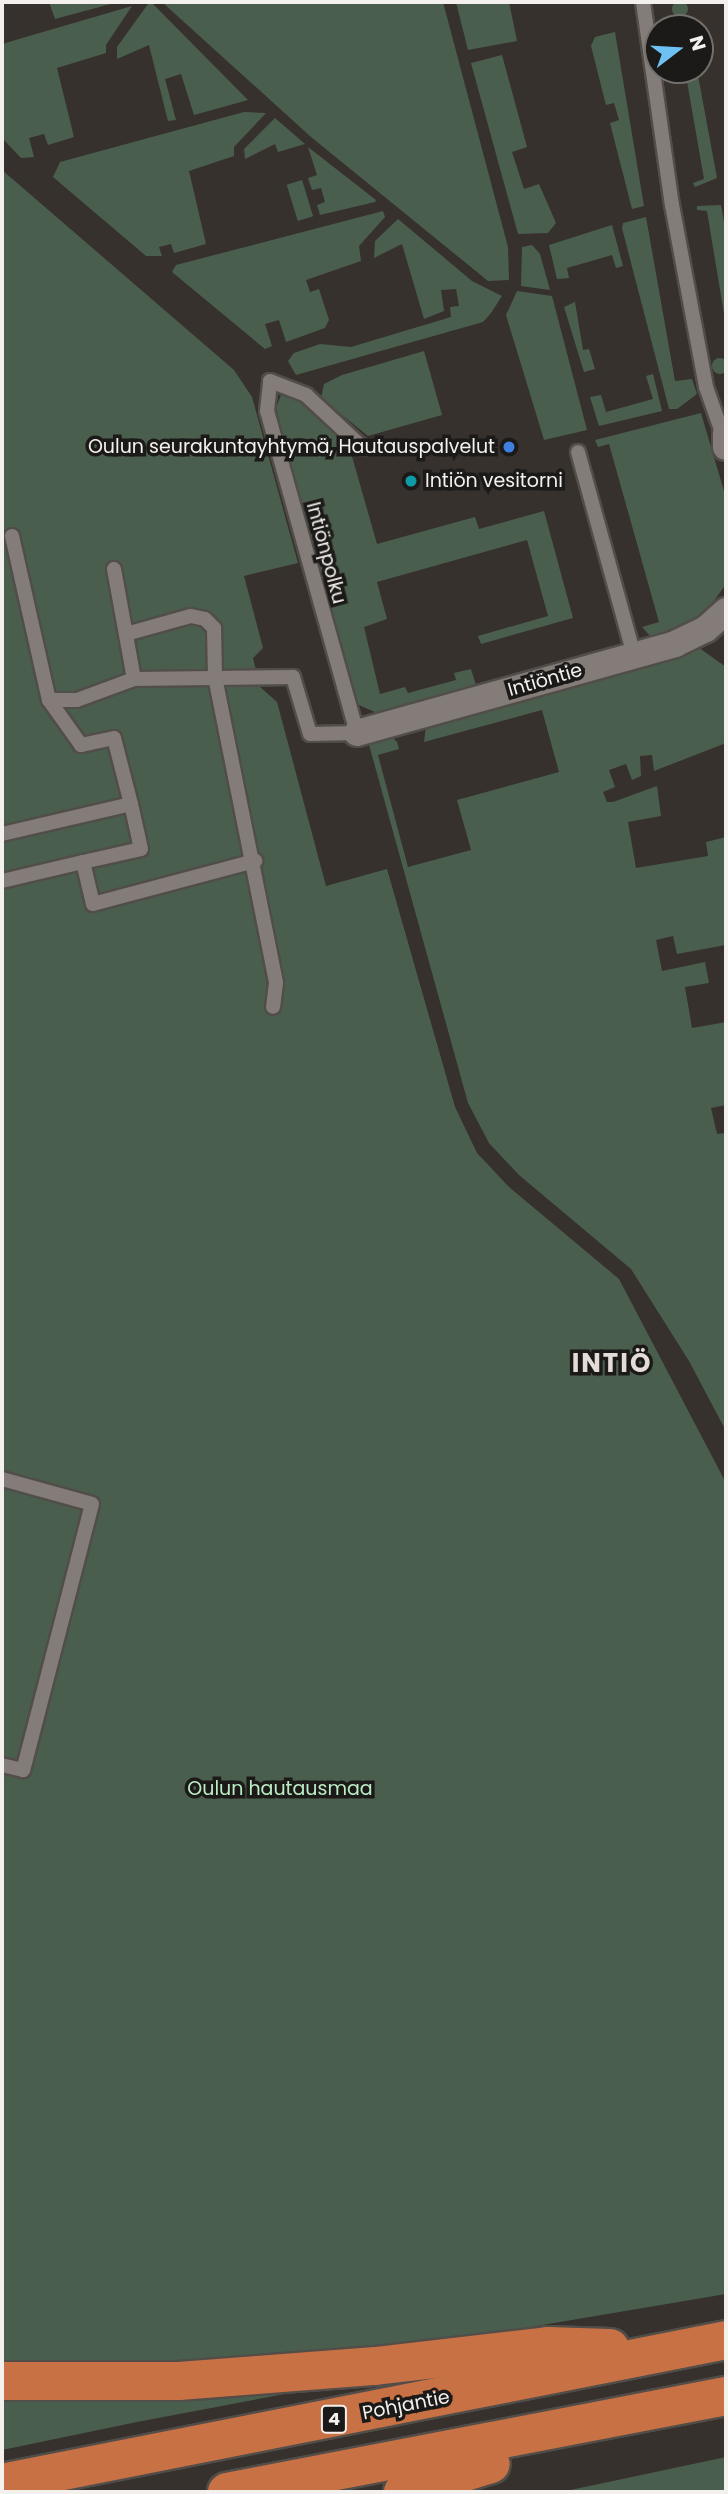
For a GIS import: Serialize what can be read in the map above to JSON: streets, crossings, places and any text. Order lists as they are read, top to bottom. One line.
{"streets":{"highway":["Pohjantie","4"],"street":["Intiöntie"],"lane":["Intiönpolku"]},"crossings":[["Intiönpolku","Intiöntie"]],"districts":["INTIÖ"],"parks":["Oulun hautausmaa"],"places":["Oulun seurakuntayhtymä, Hautauspalvelut","Intiön vesitorni"],"north":"right"}
